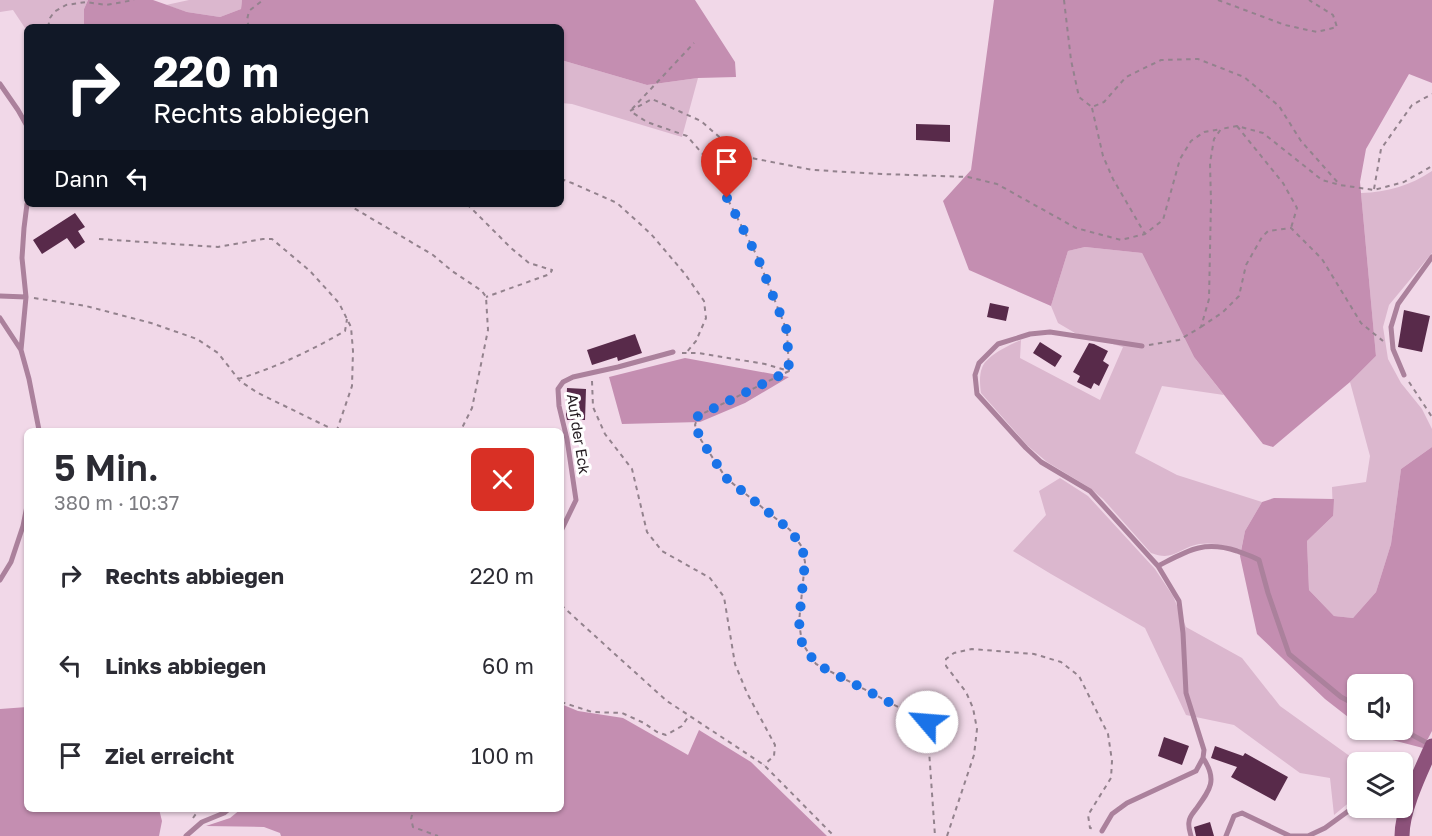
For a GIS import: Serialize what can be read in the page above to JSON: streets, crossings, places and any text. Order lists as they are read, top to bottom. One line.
{"streets":{"lane":["Auf der Eck"]},"page":{"turn":["220 m","Rechts abbiegen"],"then":"Dann","heading":["5 Min.","380 m · 10:37"],"list":[{"name":"Rechts abbiegen","value":"220 m"},{"name":"Links abbiegen","value":"60 m"},{"name":"Ziel erreicht","value":"100 m"}]}}
